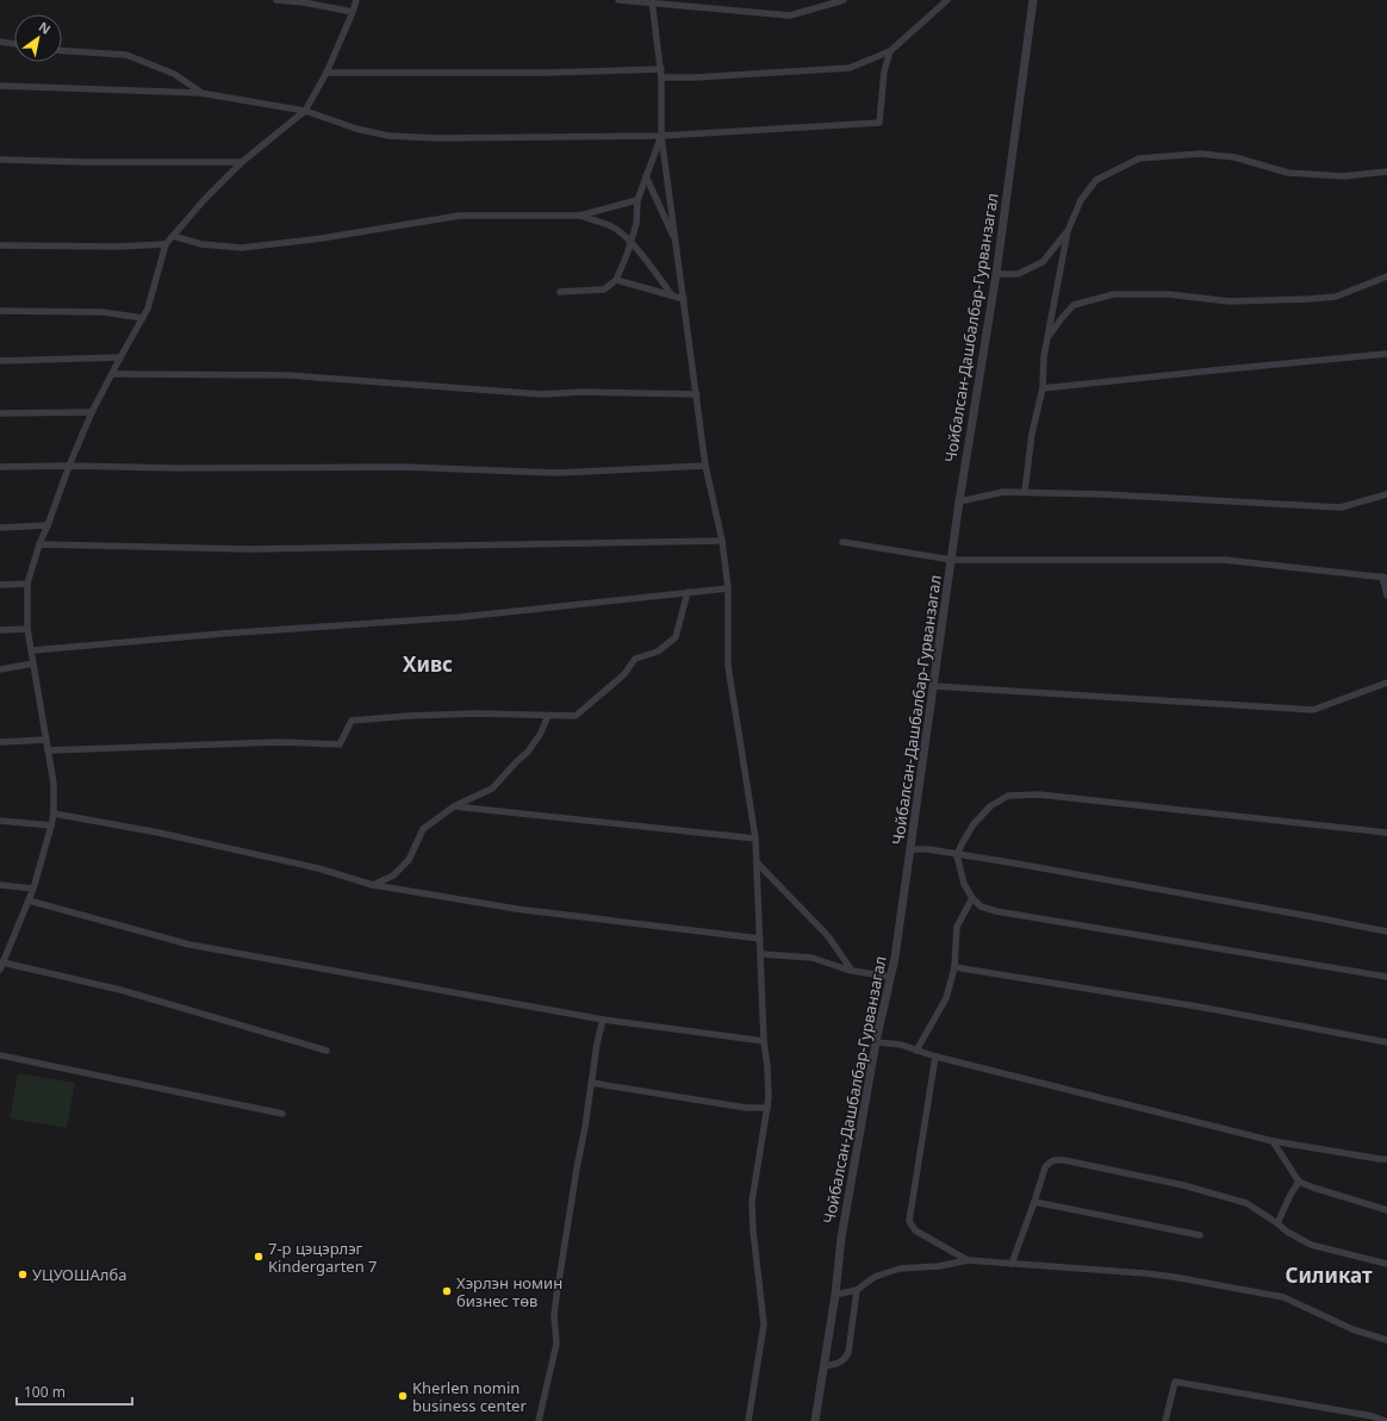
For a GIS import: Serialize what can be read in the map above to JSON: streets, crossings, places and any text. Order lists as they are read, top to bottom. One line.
{"streets":{"street":["Чойбалсан-Дашбалбар-Гурванзагал"]},"districts":["Хивс","Силикат"],"places":["7-р цэцэрлэг Kindergarten 7","УЦУОШАлба","Хэрлэн номин бизнес төв","Kherlen nomin business center"],"scale_bar":"100 m","north":"top right"}
